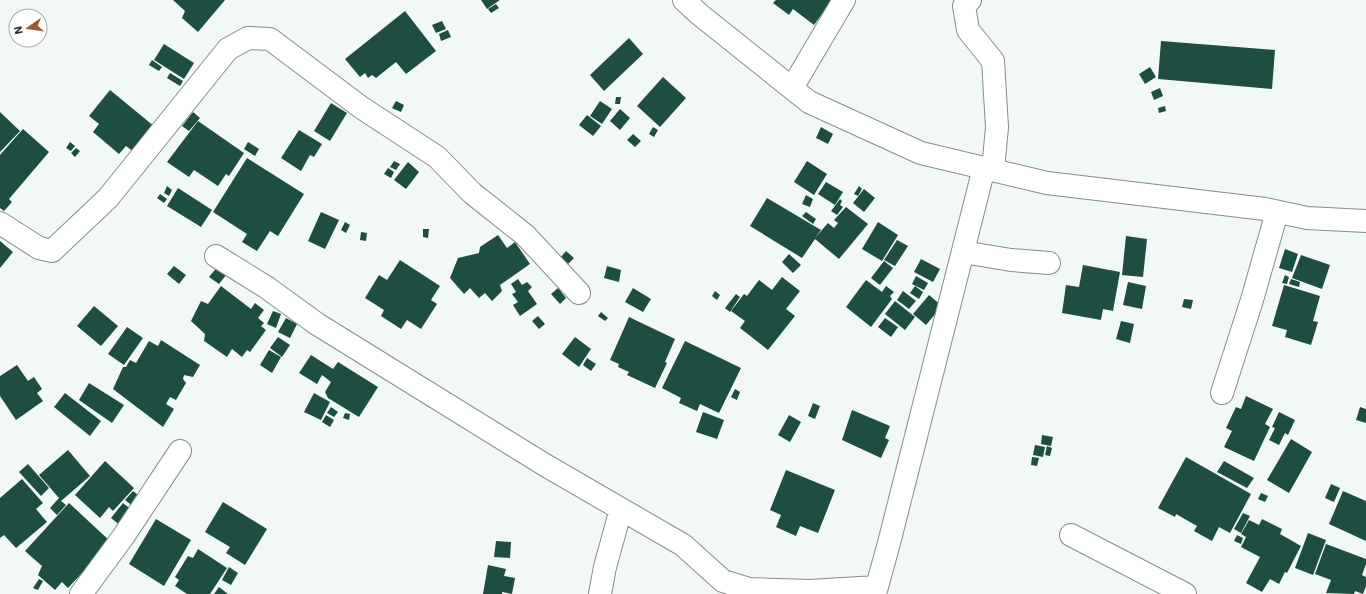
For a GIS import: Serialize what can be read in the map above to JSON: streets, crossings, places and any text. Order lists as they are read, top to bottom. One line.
{"north":"left"}
